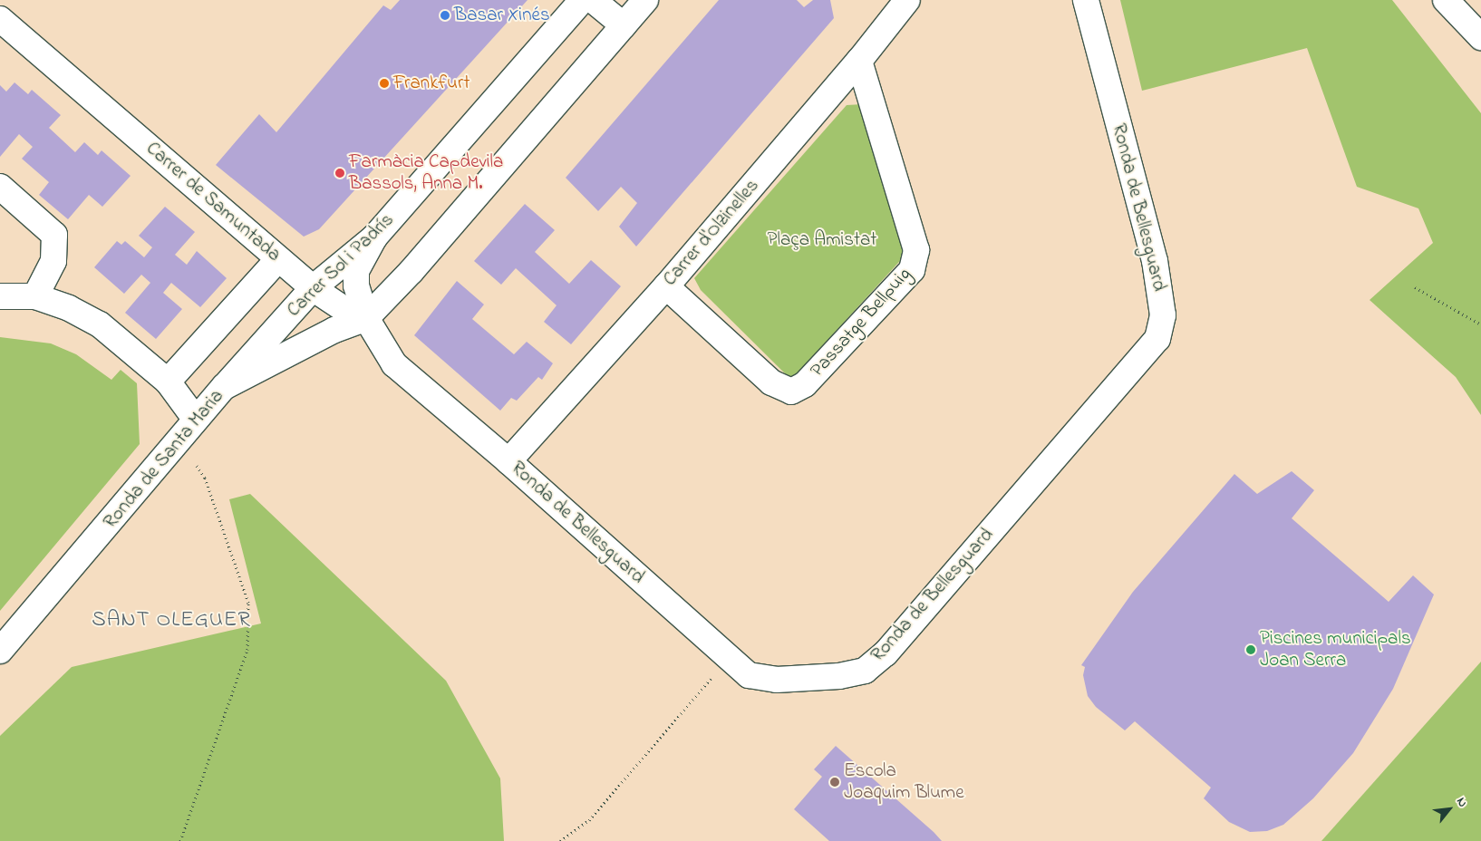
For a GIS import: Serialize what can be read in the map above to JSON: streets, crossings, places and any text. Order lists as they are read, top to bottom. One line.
{"streets":{"street":["Carrer de Samuntada","Ronda de Bellesguard","Carrer d'Olzinelles","Carrer Sol i Padrís","Passatge Bellpuig","Ronda de Santa Maria"]},"crossings":[["Carrer de Samuntada","Ronda de Bellesguard"],["Carrer de Samuntada","Carrer Sol i Padrís"],["Carrer de Samuntada","Ronda de Santa Maria"],["Ronda de Bellesguard","Carrer d'Olzinelles"],["Ronda de Bellesguard","Ronda de Santa Maria"],["Carrer d'Olzinelles","Passatge Bellpuig"],["Carrer Sol i Padrís","Ronda de Santa Maria"]],"districts":["SANT OLEGUER"],"parks":["Plaça Amistat"],"places":["Basar Xinés","Frankfurt","Farmàcia Capdevila Bassols, Anna M.","Piscines municipals Joan Serra","Escola Joaquim Blume"],"north":"top right"}
